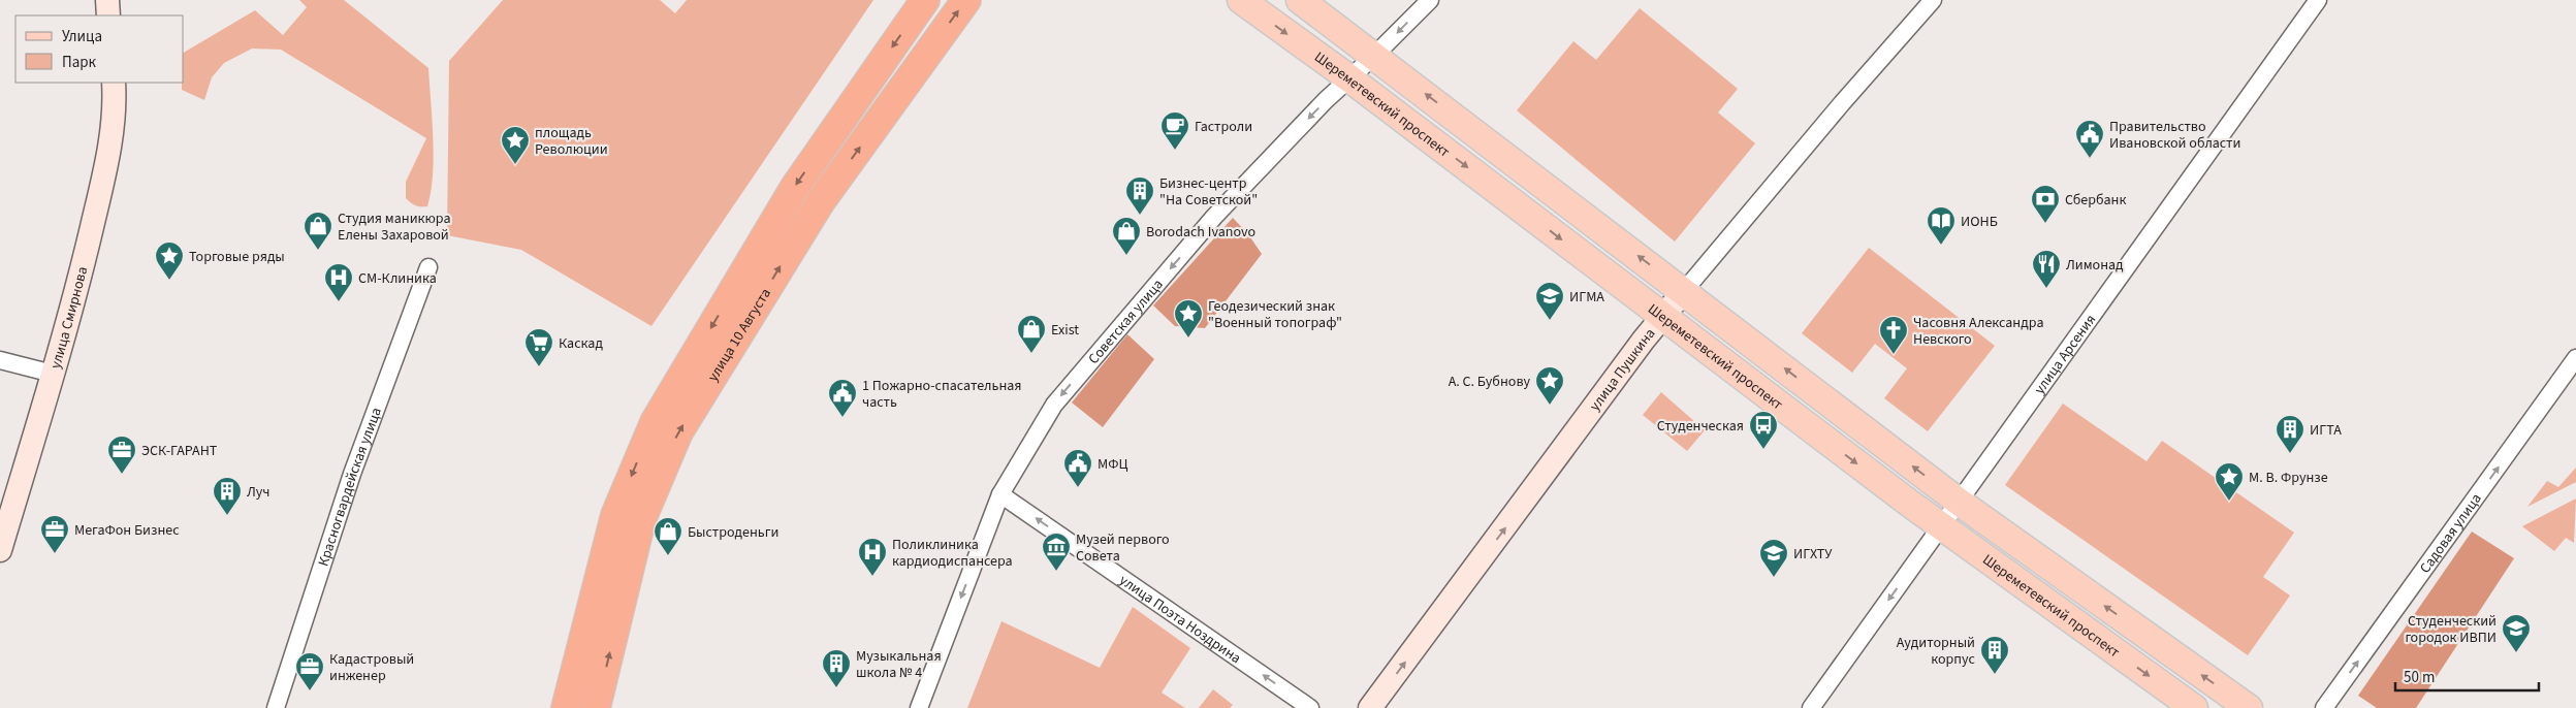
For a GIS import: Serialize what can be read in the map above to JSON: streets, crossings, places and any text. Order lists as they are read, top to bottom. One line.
{"streets":{"highway":["улица 10 Августа"],"main road":["Шереметевский проспект"],"street":["улица Смирнова","Советская улица","улица Арсения","улица Пушкина","Красногвардейская улица","Садовая улица","улица Поэта Ноздрина"]},"crossings":[["Шереметевский проспект","Советская улица"],["Шереметевский проспект","улица Арсения"],["Шереметевский проспект","улица Пушкина"],["Советская улица","улица Поэта Ноздрина"]],"one_way":["Советская улица","улица Пушкина","Садовая улица","улица Поэта Ноздрина"],"places":{"cafe":["Гастроли"],"public building":["Правительство Ивановской области","1 Пожарно-спасательная часть","МФЦ"],"place":["площадь Революции","Торговые ряды","Геодезический знак \"Военный топограф\"","А. С. Бубнову","М. В. Фрунзе"],"building":["Бизнес-центр \"На Советской\"","ИГТА","Луч","Аудиторный корпус","Музыкальная школа № 4"],"bank":["Сбербанк"],"library":["ИОНБ"],"shop":["Студия маникюра Елены Захаровой","Borodach Ivanovo","Exist","Быстроденьги"],"restaurant":["Лимонад"],"hospital":["СМ-Клиника","Поликлиника кардиодиспансера"],"school or university":["ИГМА","ИГХТУ","Студенческий городок ИВПИ"],"church":["Часовня Александра Невского"],"supermarket":["Каскад"],"bus stop":["Студенческая"],"office":["ЭСК-ГАРАНТ","МегаФон Бизнес","Кадастровый инженер"],"museum":["Музей первого Совета"]},"legend":["Улица","Парк"],"scale_bar":"50 m"}
